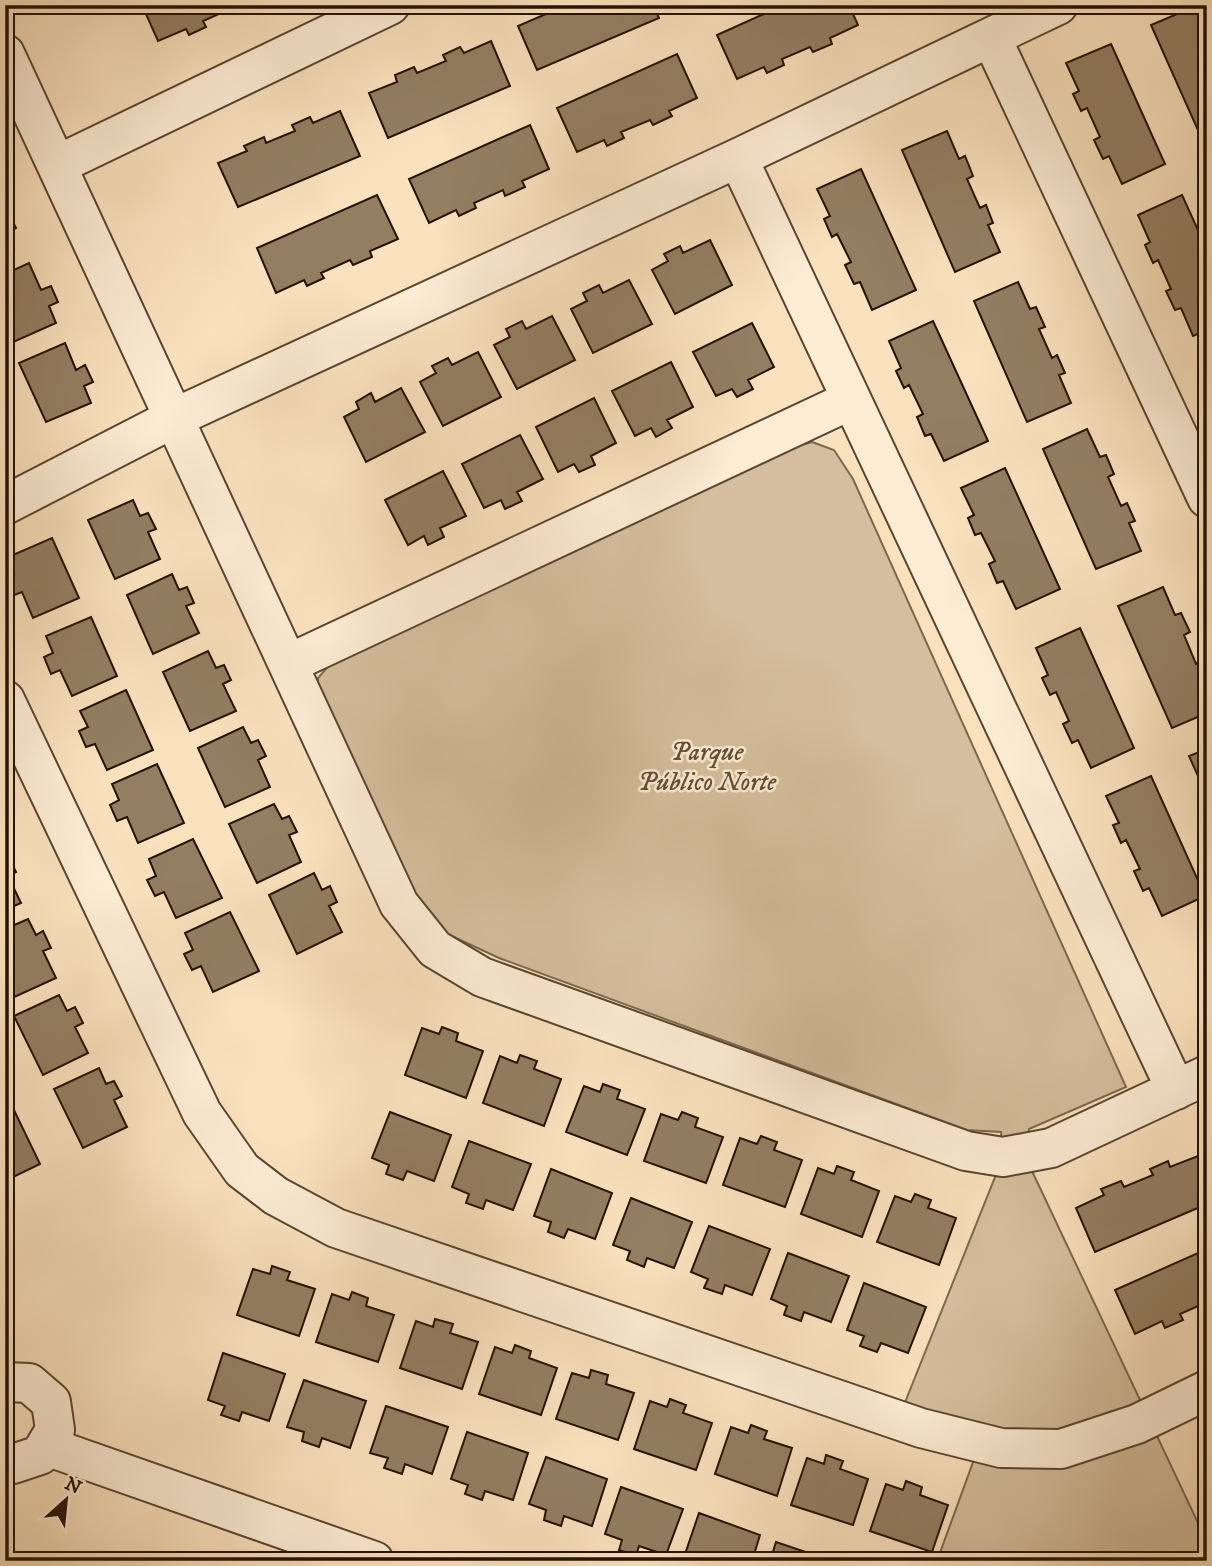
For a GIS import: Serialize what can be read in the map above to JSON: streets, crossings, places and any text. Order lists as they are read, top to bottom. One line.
{"parks":["Parque Público Norte"],"north":"top right"}
